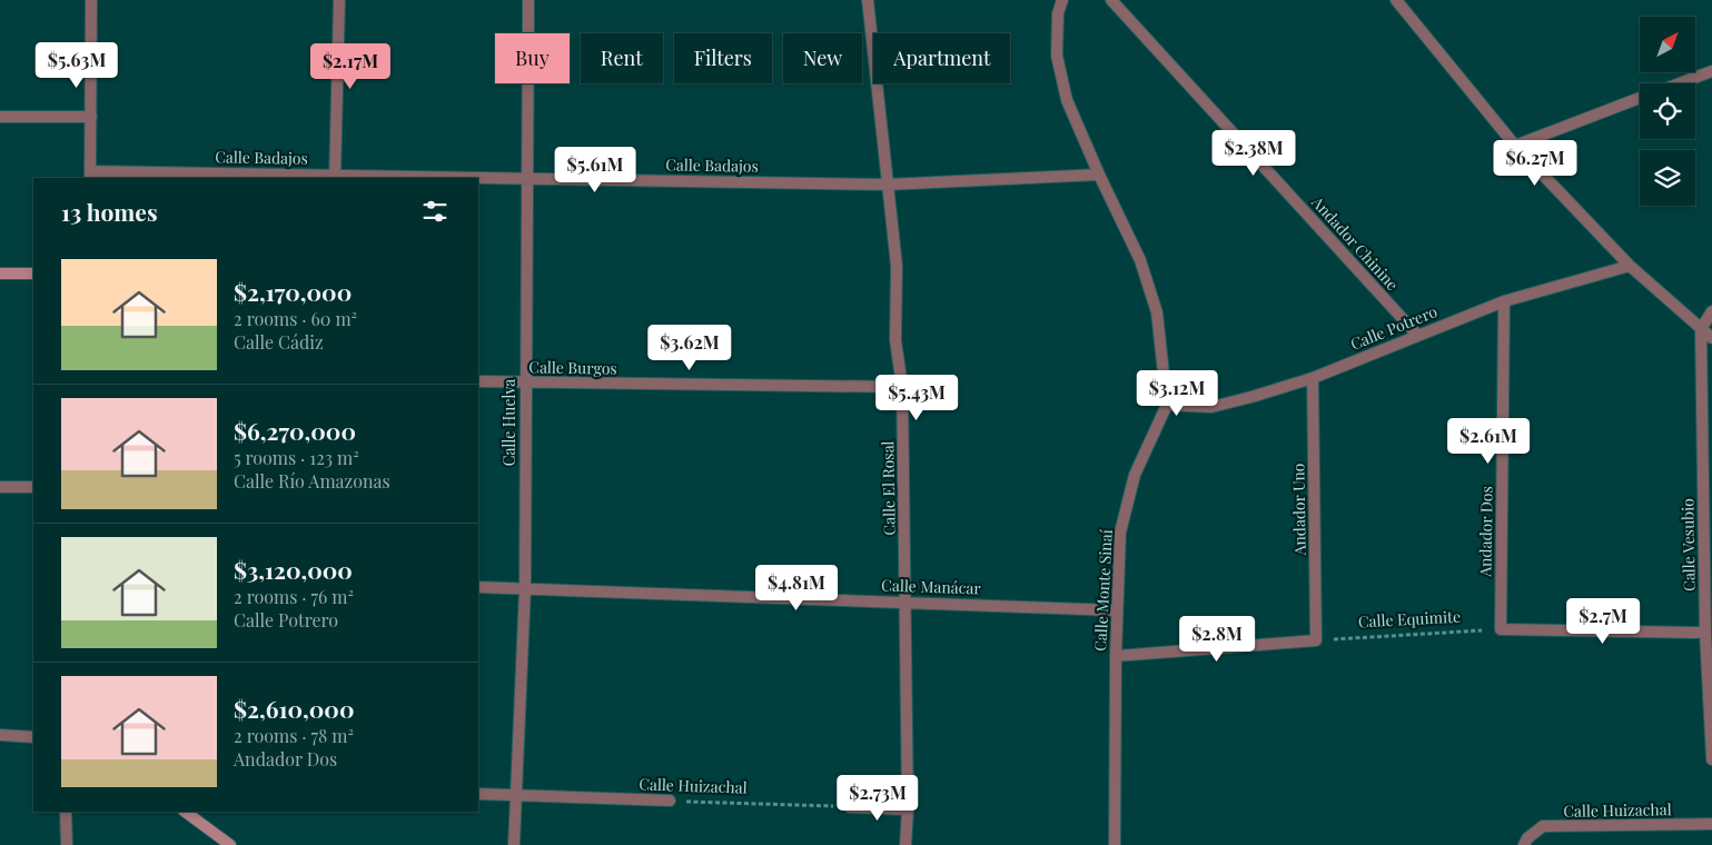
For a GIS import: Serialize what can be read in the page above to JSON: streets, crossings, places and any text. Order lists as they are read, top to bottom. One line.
{"streets":{"street":["Calle Badajos","Andador Chinine","Calle Potrero","Calle Burgos","Calle Huelva","Calle El Rosal","Andador Uno","Andador Dos","Calle Vesubio","Calle Manácar","Calle Monte Sinaí","Calle Huizachal"],"path":["Calle Equimite"]},"crossings":[["Calle Badajos","Calle Huelva"],["Calle Badajos","Calle El Rosal"],["Andador Chinine","Calle Potrero"],["Calle Potrero","Andador Uno"],["Calle Potrero","Andador Dos"],["Calle Potrero","Calle Monte Sinaí"],["Calle Burgos","Calle Huelva"],["Calle Burgos","Calle El Rosal"],["Calle Huelva","Calle Manácar"],["Calle Huelva","Calle Huizachal"],["Calle El Rosal","Calle Manácar"],["Andador Uno","Calle Equimite"],["Andador Dos","Calle Equimite"],["Calle Manácar","Calle Monte Sinaí"]],"north":"top right","page":{"chip":["Buy","Rent","Filters","New","Apartment"],"price":["$5.63M","$2.17M","$2.38M","$6.27M","$5.61M","$3.62M","$3.12M","$5.43M","$2.61M","$4.81M","$2.7M","$2.8M","$2.73M"],"heading":"13 homes","list":[{"name":"$2,170,000","note":"2 rooms · 60 m² · Calle Cádiz"},{"name":"$6,270,000","note":"5 rooms · 123 m² · Calle Río Amazonas"},{"name":"$3,120,000","note":"2 rooms · 76 m² · Calle Potrero"},{"name":"$2,610,000","note":"2 rooms · 78 m² · Andador Dos"}]}}
